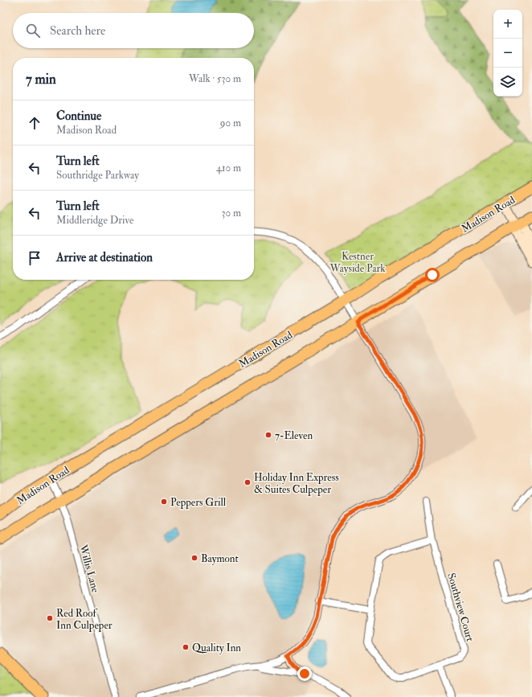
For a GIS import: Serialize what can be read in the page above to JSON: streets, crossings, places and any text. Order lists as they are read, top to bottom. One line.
{"streets":{"main road":["Madison Road"],"street":["Willis Lane","Southview Court"]},"crossings":[["Madison Road","Willis Lane"]],"parks":["Kestner Wayside Park"],"places":["7-Eleven","Holiday Inn Express & Suites Culpeper","Peppers Grill","Baymont","Red Roof Inn Culpeper","Quality Inn"],"page":{"map_buttons":["+","−"],"search":"Search here","heading":["7 min","Walk · 530 m"],"list":[["Continue","Madison Road","90 m"],["Turn left","Southridge Parkway","410 m"],["Turn left","Middleridge Drive","30 m"],"Arrive at destination"]}}
